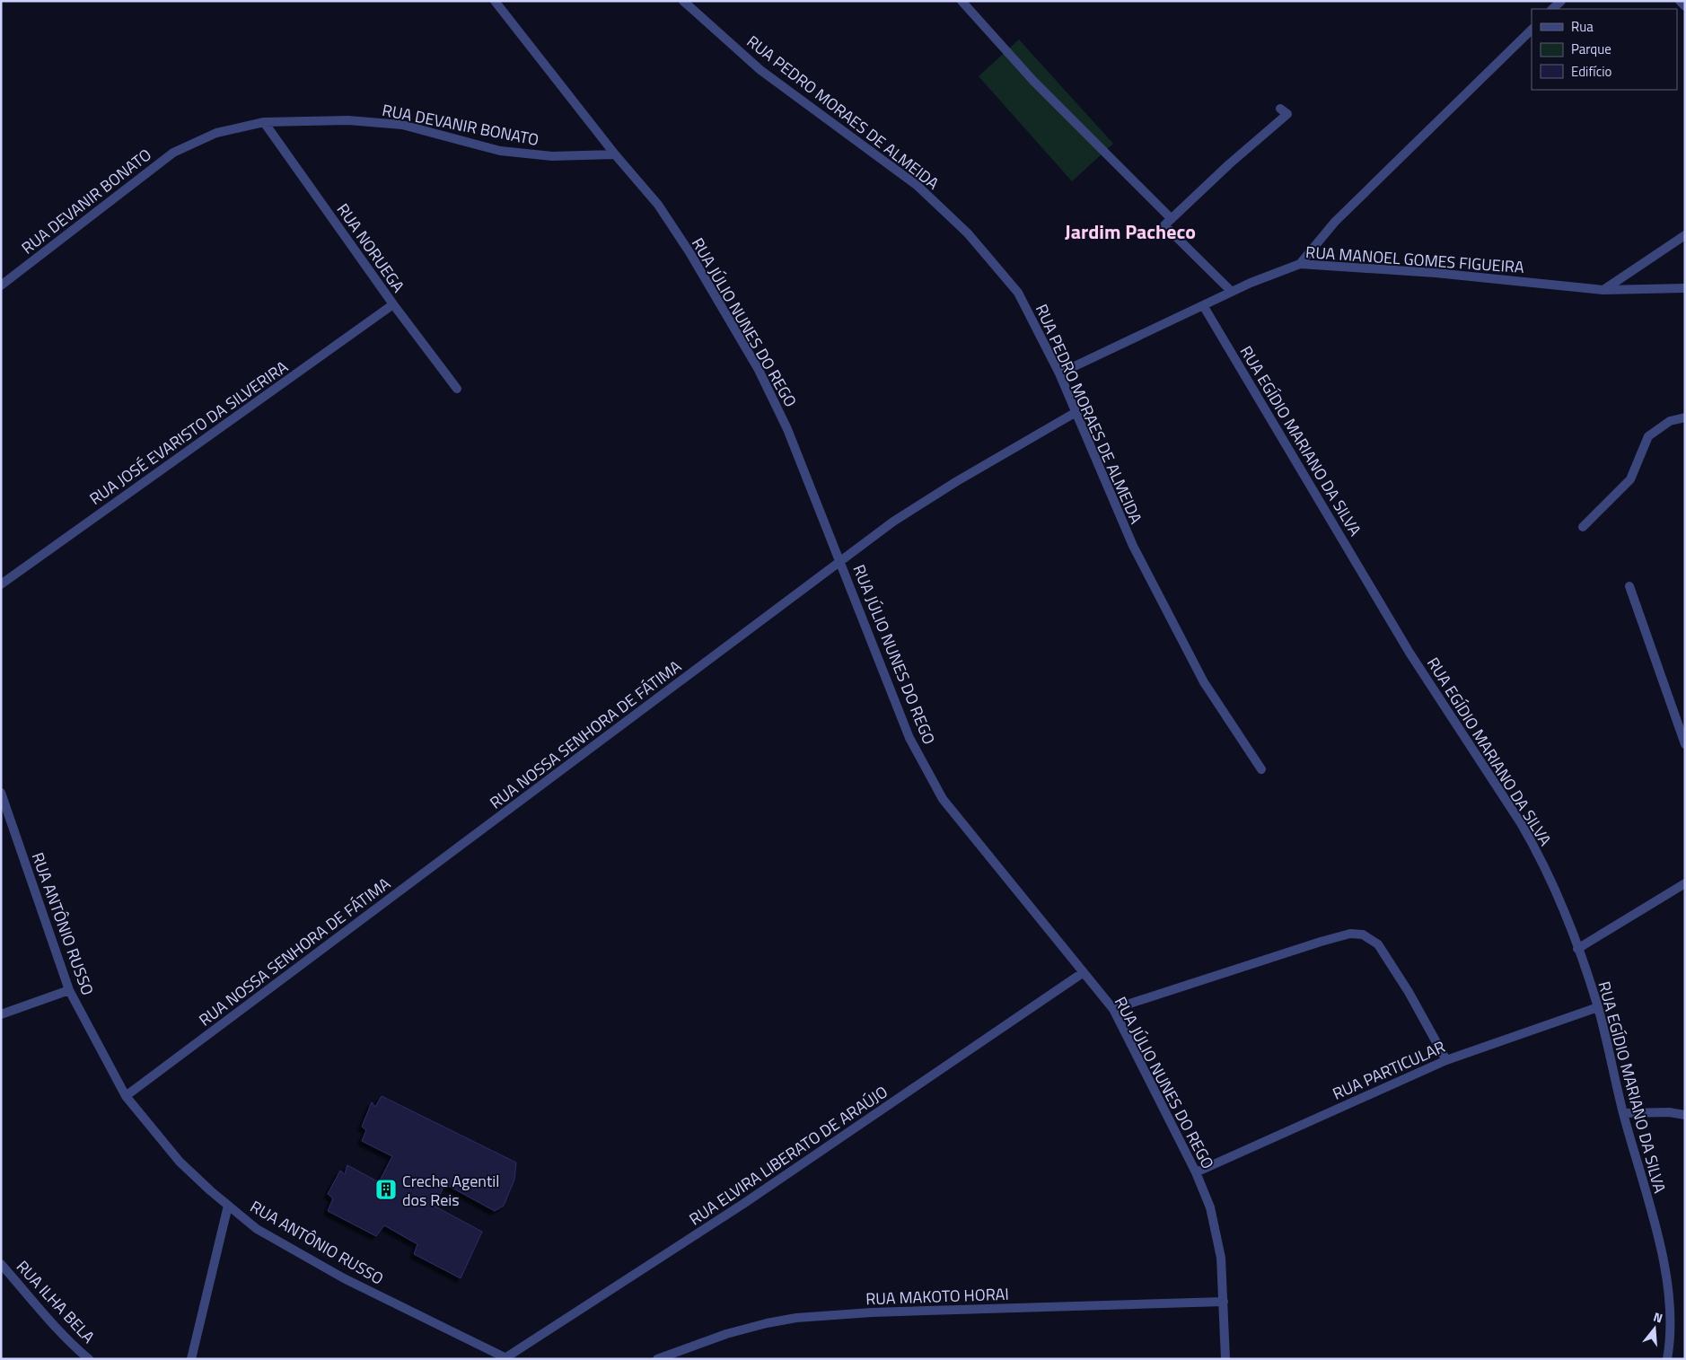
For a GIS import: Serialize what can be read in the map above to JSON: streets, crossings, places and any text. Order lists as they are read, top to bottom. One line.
{"streets":{"street":["RUA PEDRO MORAES DE ALMEIDA","RUA DEVANIR BONATO","RUA NORUEGA","RUA MANOEL GOMES FIGUEIRA","RUA JÚLIO NUNES DO REGO","RUA JOSÉ EVARISTO DA SILVERIRA","RUA EGÍDIO MARIANO DA SILVA","RUA NOSSA SENHORA DE FÁTIMA","RUA ANTÔNIO RUSSO","RUA PARTICULAR","RUA ELVIRA LIBERATO DE ARAÚJO","RUA MAKOTO HORAI","RUA ILHA BELA"]},"crossings":[["RUA PEDRO MORAES DE ALMEIDA","RUA MANOEL GOMES FIGUEIRA"],["RUA PEDRO MORAES DE ALMEIDA","RUA NOSSA SENHORA DE FÁTIMA"],["RUA DEVANIR BONATO","RUA NORUEGA"],["RUA DEVANIR BONATO","RUA JÚLIO NUNES DO REGO"],["RUA NORUEGA","RUA JOSÉ EVARISTO DA SILVERIRA"],["RUA MANOEL GOMES FIGUEIRA","RUA EGÍDIO MARIANO DA SILVA"],["RUA JÚLIO NUNES DO REGO","RUA NOSSA SENHORA DE FÁTIMA"],["RUA JÚLIO NUNES DO REGO","RUA PARTICULAR"],["RUA JÚLIO NUNES DO REGO","RUA ELVIRA LIBERATO DE ARAÚJO"],["RUA JÚLIO NUNES DO REGO","RUA MAKOTO HORAI"],["RUA EGÍDIO MARIANO DA SILVA","RUA PARTICULAR"],["RUA NOSSA SENHORA DE FÁTIMA","RUA ANTÔNIO RUSSO"],["RUA ANTÔNIO RUSSO","RUA ELVIRA LIBERATO DE ARAÚJO"]],"districts":["Jardim Pacheco"],"places":{"building":["Creche Agentil dos Reis"]},"legend":["Rua","Parque","Edifício"],"north":"top"}
